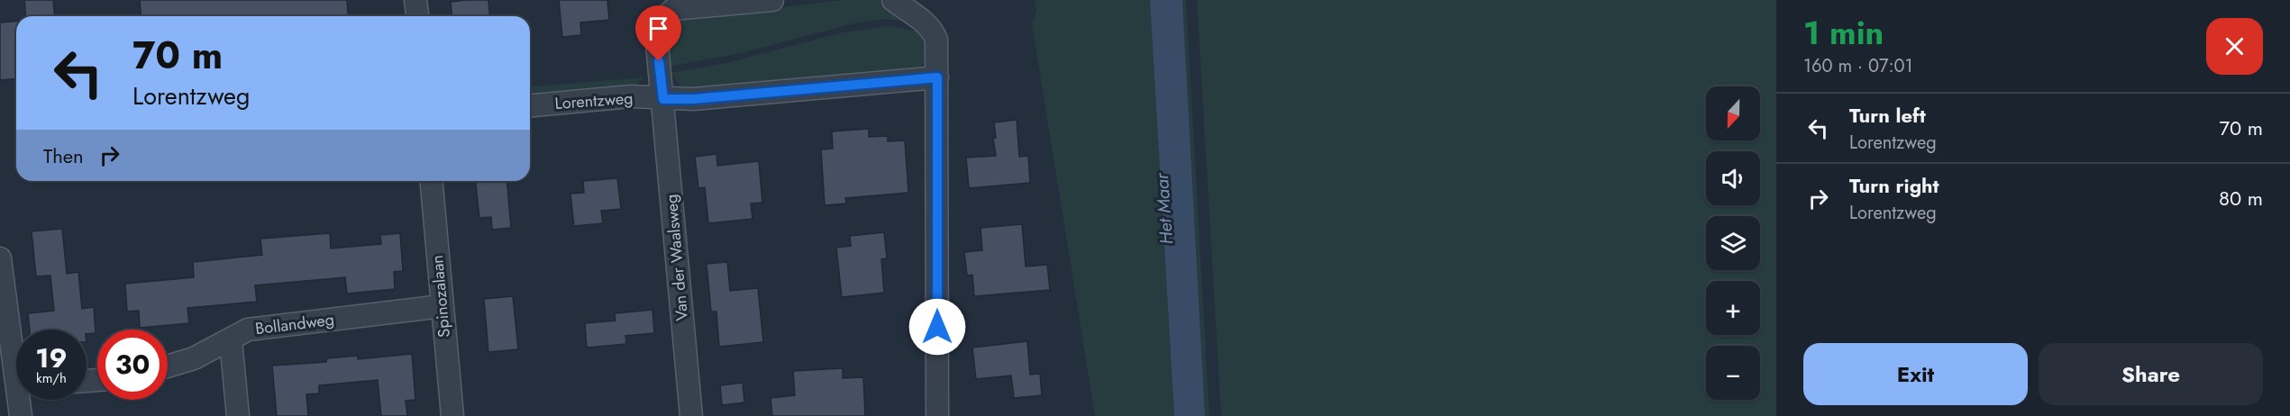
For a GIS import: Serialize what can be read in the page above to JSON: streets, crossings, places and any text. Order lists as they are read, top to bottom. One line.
{"streets":{"street":["Lorentzweg","Van der Waalsweg","Spinozalaan","Bollandweg"]},"crossings":[["Lorentzweg","Van der Waalsweg"],["Spinozalaan","Bollandweg"]],"water":["Het Maar"],"north":"bottom","page":{"heading":["1 min","160 m · 07:01"],"turn":["70 m","Lorentzweg"],"map_buttons":["+","−"],"list":[{"name":"Turn left","note":"Lorentzweg","value":"70 m"},{"name":"Turn right","note":"Lorentzweg","value":"80 m"}],"then":"Then","speed":"19 km/h","limit":"30","buttons":["Exit","Share"]}}
